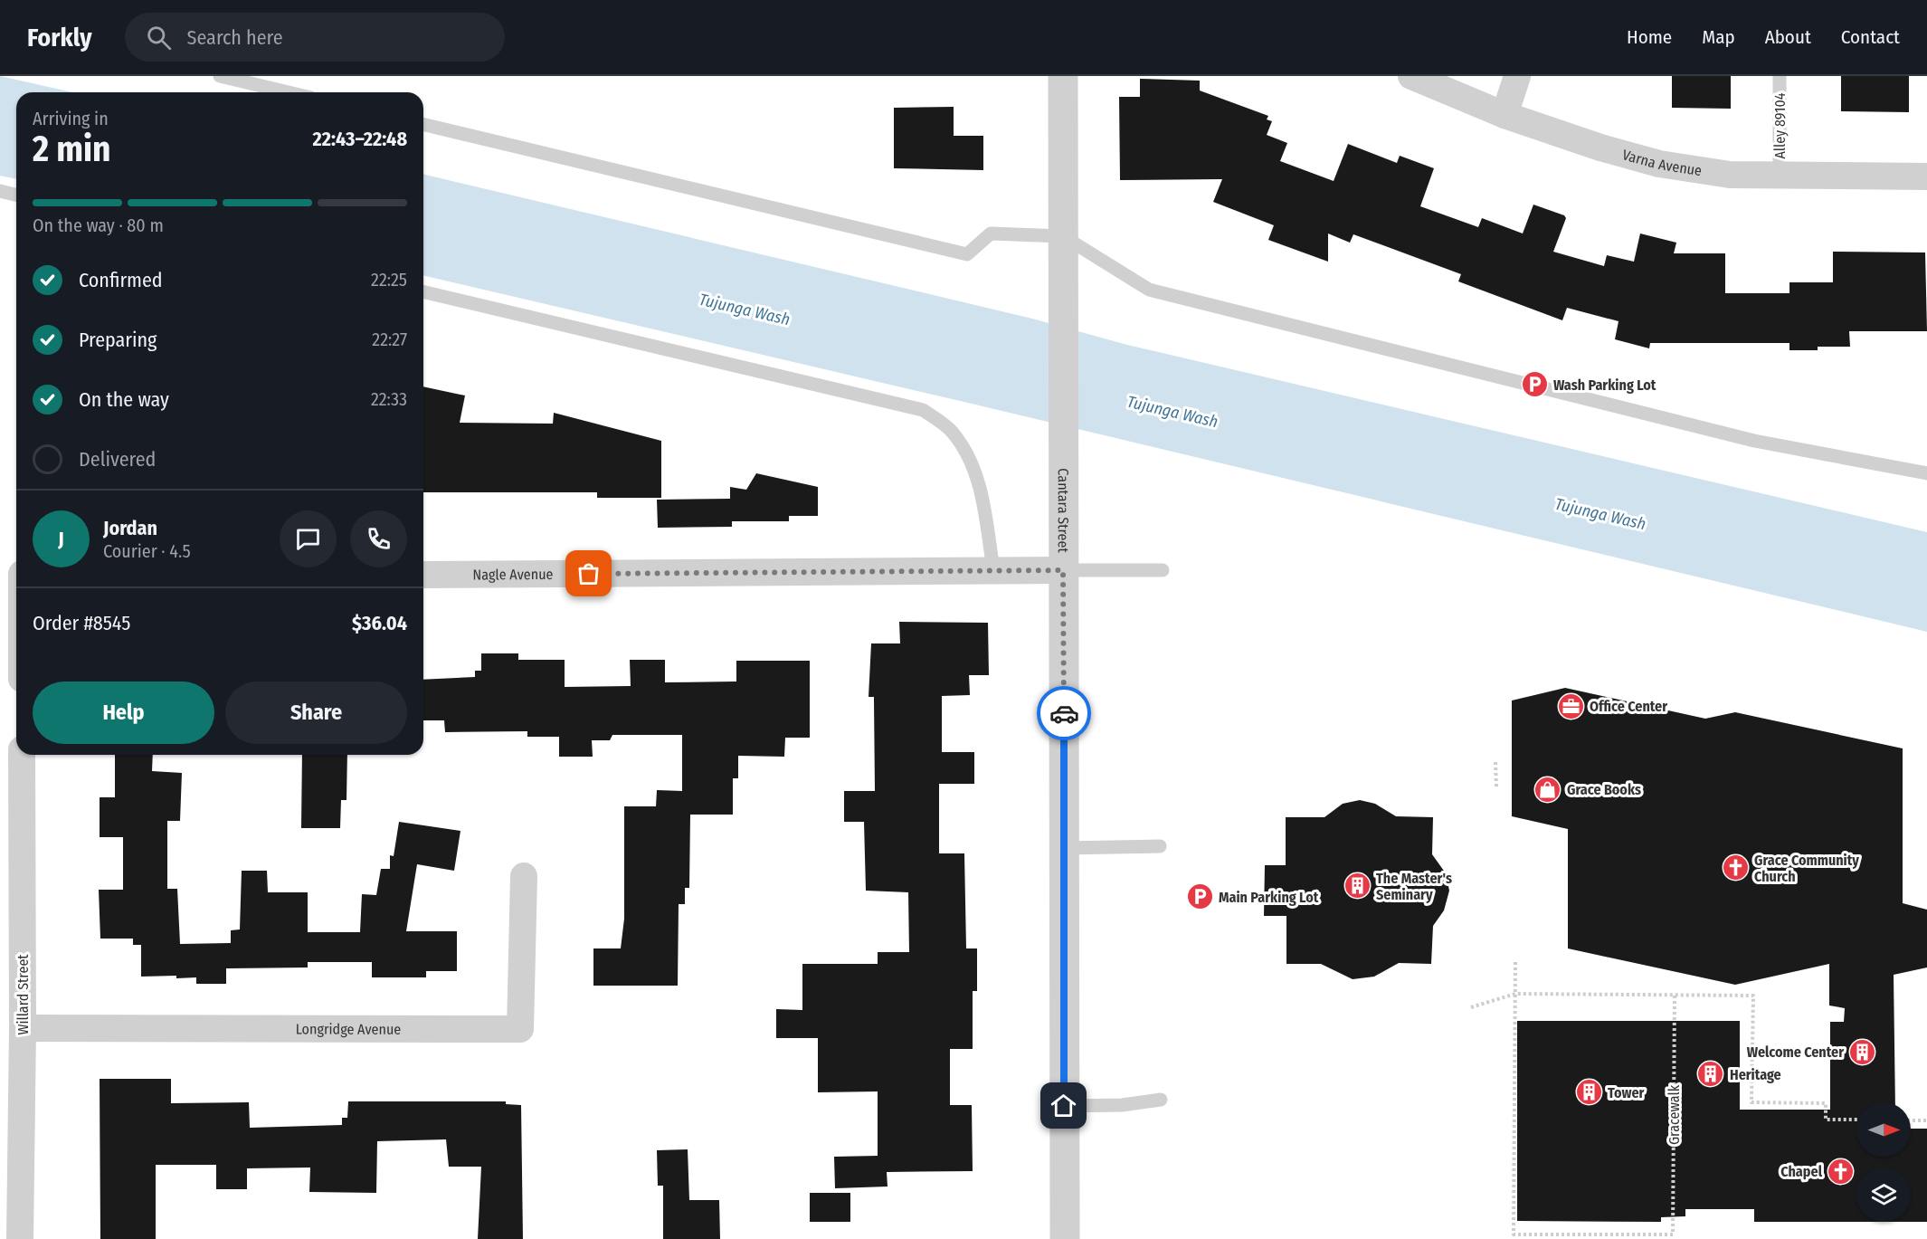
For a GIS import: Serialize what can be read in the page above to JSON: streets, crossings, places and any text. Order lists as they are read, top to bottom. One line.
{"streets":{"street":["Varna Avenue","Cantara Street","Nagle Avenue","Willard Street","Longridge Avenue"],"lane":["Alley 89104"],"path":["Gracewalk"]},"crossings":[["Alley 89104","Varna Avenue"],["Cantara Street","Nagle Avenue"],["Willard Street","Longridge Avenue"]],"water":["Tujunga Wash"],"places":{"parking":["Wash Parking Lot","Main Parking Lot"],"office":["Office Center"],"shop":["Grace Books"],"church":["Grace Community Church","Chapel"],"building":["The Master's Seminary","Welcome Center","Heritage","Tower"]},"north":"right","page":{"header":"Forkly","search":"Search here","nav":["Home","Map","About","Contact"],"heading":["2 min","Arriving in","22:43–22:48"],"panel":["Jordan","Courier · 4.5","Order #8545","$36.04"],"bar":"On the way · 80 m","list":[["Confirmed","22:25"],["Preparing","22:27"],["On the way","22:33"],"Delivered"],"round":"J","buttons":["Help","Share"]}}
